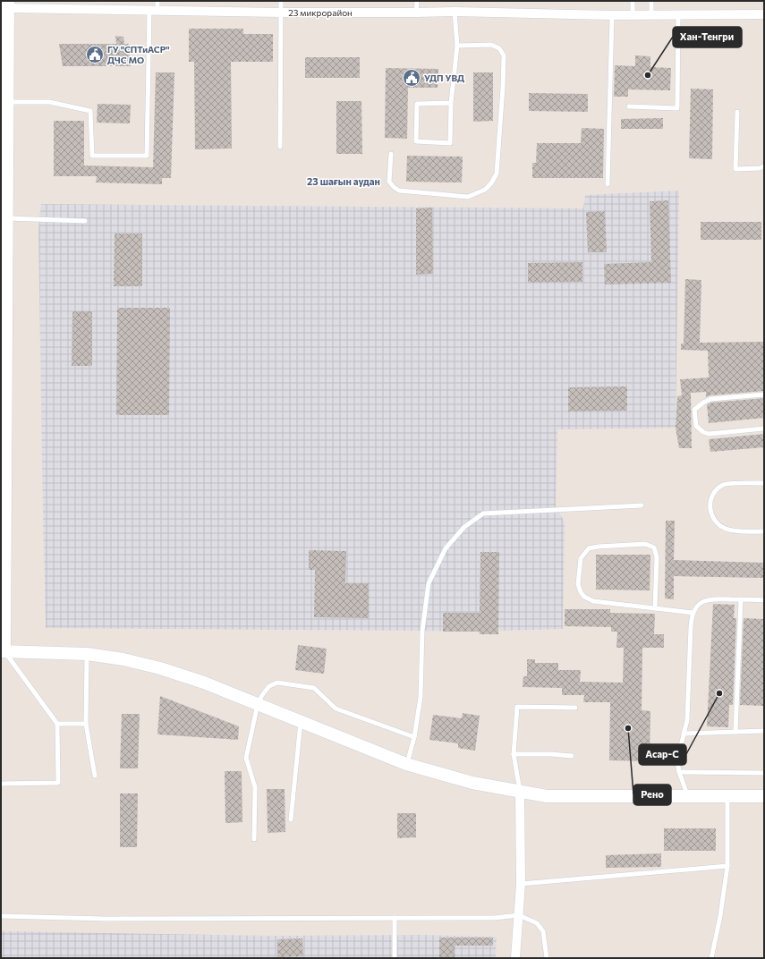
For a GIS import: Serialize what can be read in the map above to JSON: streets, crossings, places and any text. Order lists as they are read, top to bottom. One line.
{"streets":{"street":["23 микрорайон"]},"districts":["23 шағын аудан"],"places":{"public building":["ГУ \"СПТиАСР\" ДЧС МО","УДП УВД"],"other":["Хан-Тенгри","Асар-С","Рено"]}}
